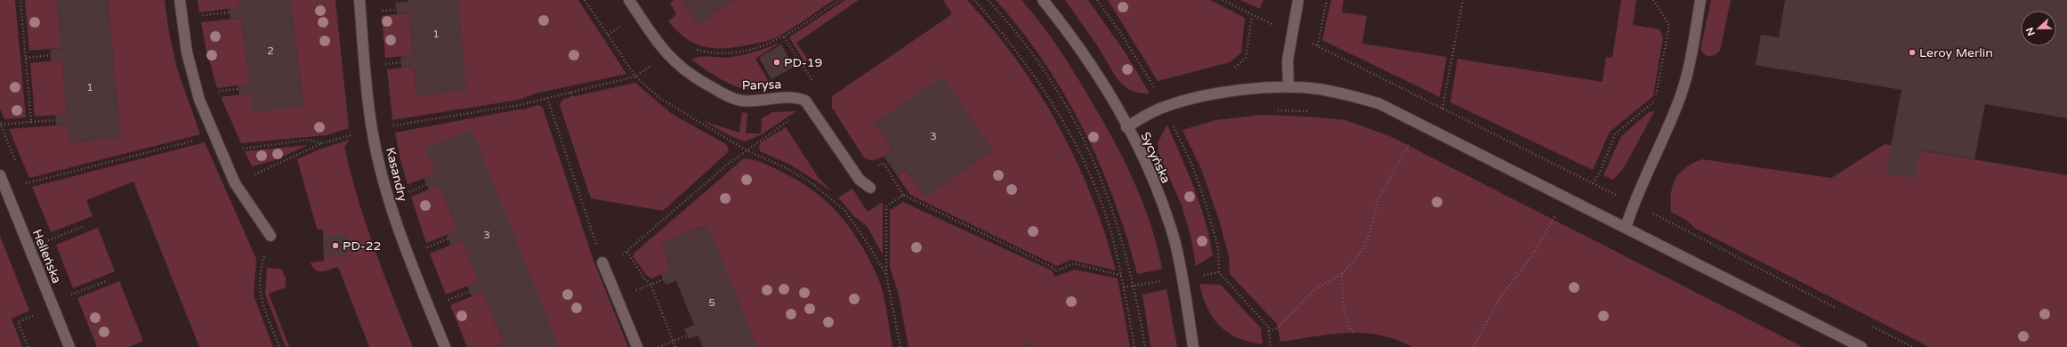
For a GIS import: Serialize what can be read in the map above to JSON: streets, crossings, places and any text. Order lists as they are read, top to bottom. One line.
{"streets":{"street":["Parysa","Sycyńska","Kasandry","Helleńska"]},"places":["Leroy Merlin","PD-19","PD-22"],"house_numbers":["1","2","1","3","3","5"],"north":"left"}
